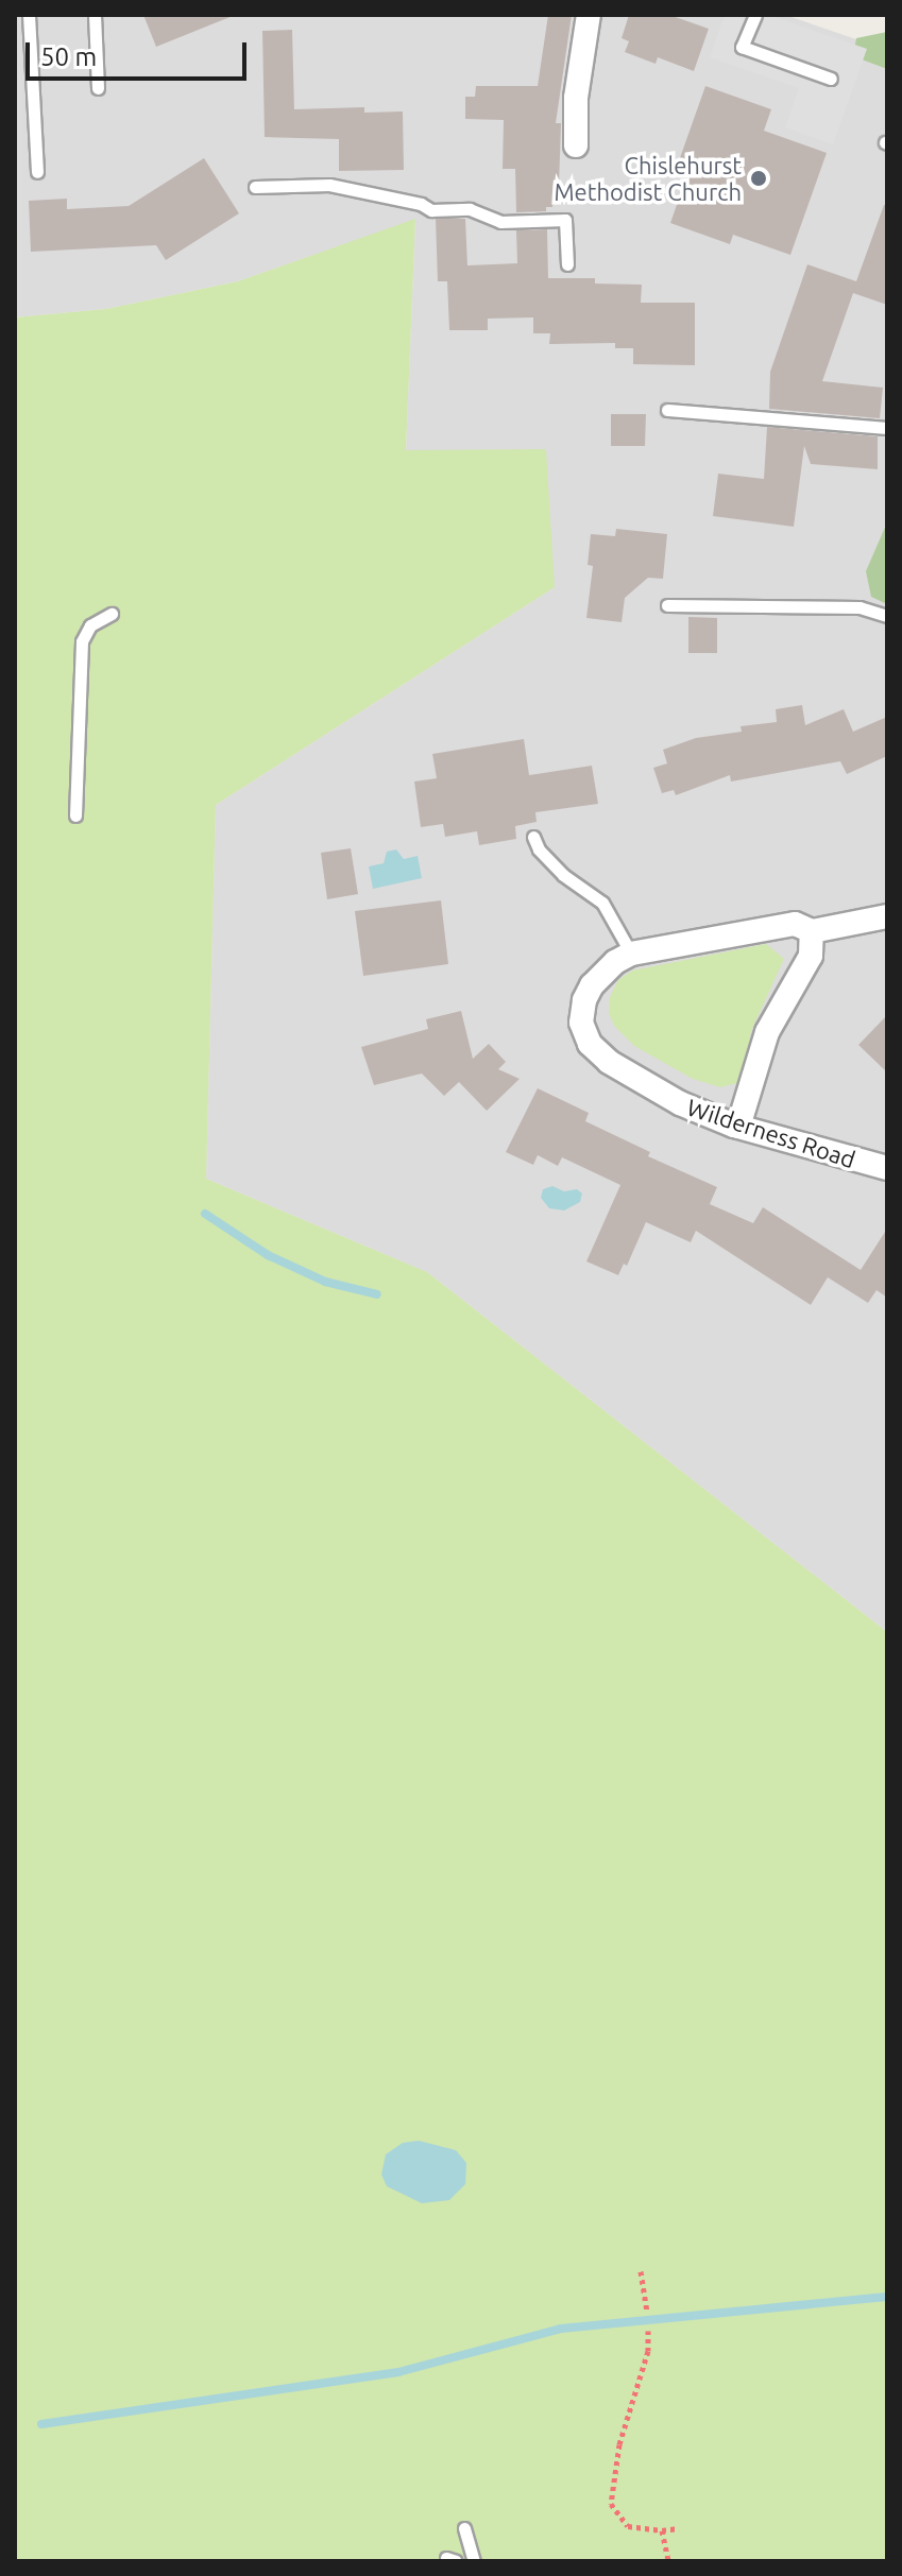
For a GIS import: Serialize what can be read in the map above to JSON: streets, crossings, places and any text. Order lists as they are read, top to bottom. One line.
{"streets":{"street":["Wilderness Road"]},"places":["Chislehurst Methodist Church"],"scale_bar":"50 m"}
